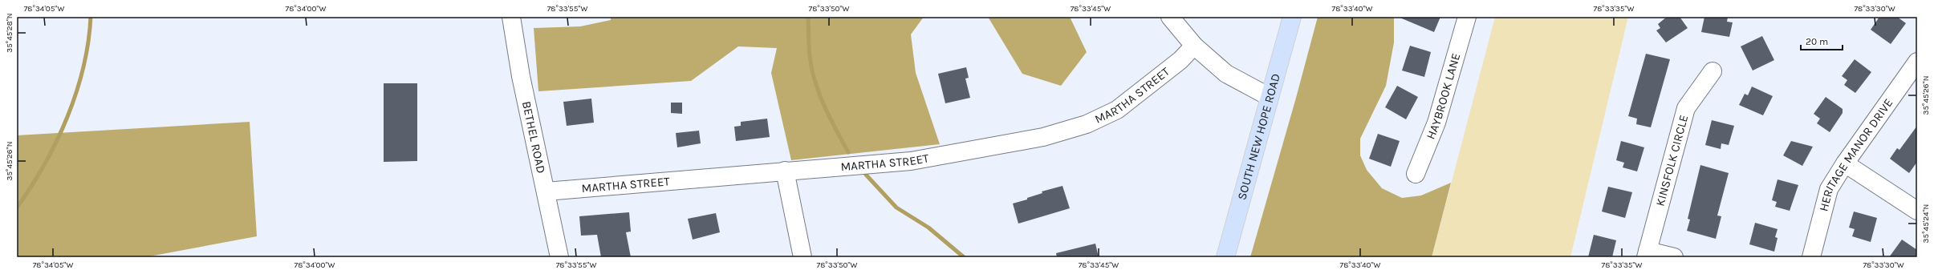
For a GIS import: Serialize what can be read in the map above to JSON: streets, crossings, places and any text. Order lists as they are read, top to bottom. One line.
{"streets":{"main road":["SOUTH NEW HOPE ROAD"],"street":["MARTHA STREET","HAYBROOK LANE","BETHEL ROAD","HERITAGE MANOR DRIVE","KINSFOLK CIRCLE"]},"crossings":[["MARTHA STREET","BETHEL ROAD"]],"scale_bar":"20 m","coordinates":["78°34'05\"W","78°34'00\"W","78°33'55\"W","78°33'50\"W","78°33'45\"W","78°33'40\"W","78°33'35\"W","78°33'30\"W","35°45'28\"N","35°45'26\"N","35°45'24\"N"]}
